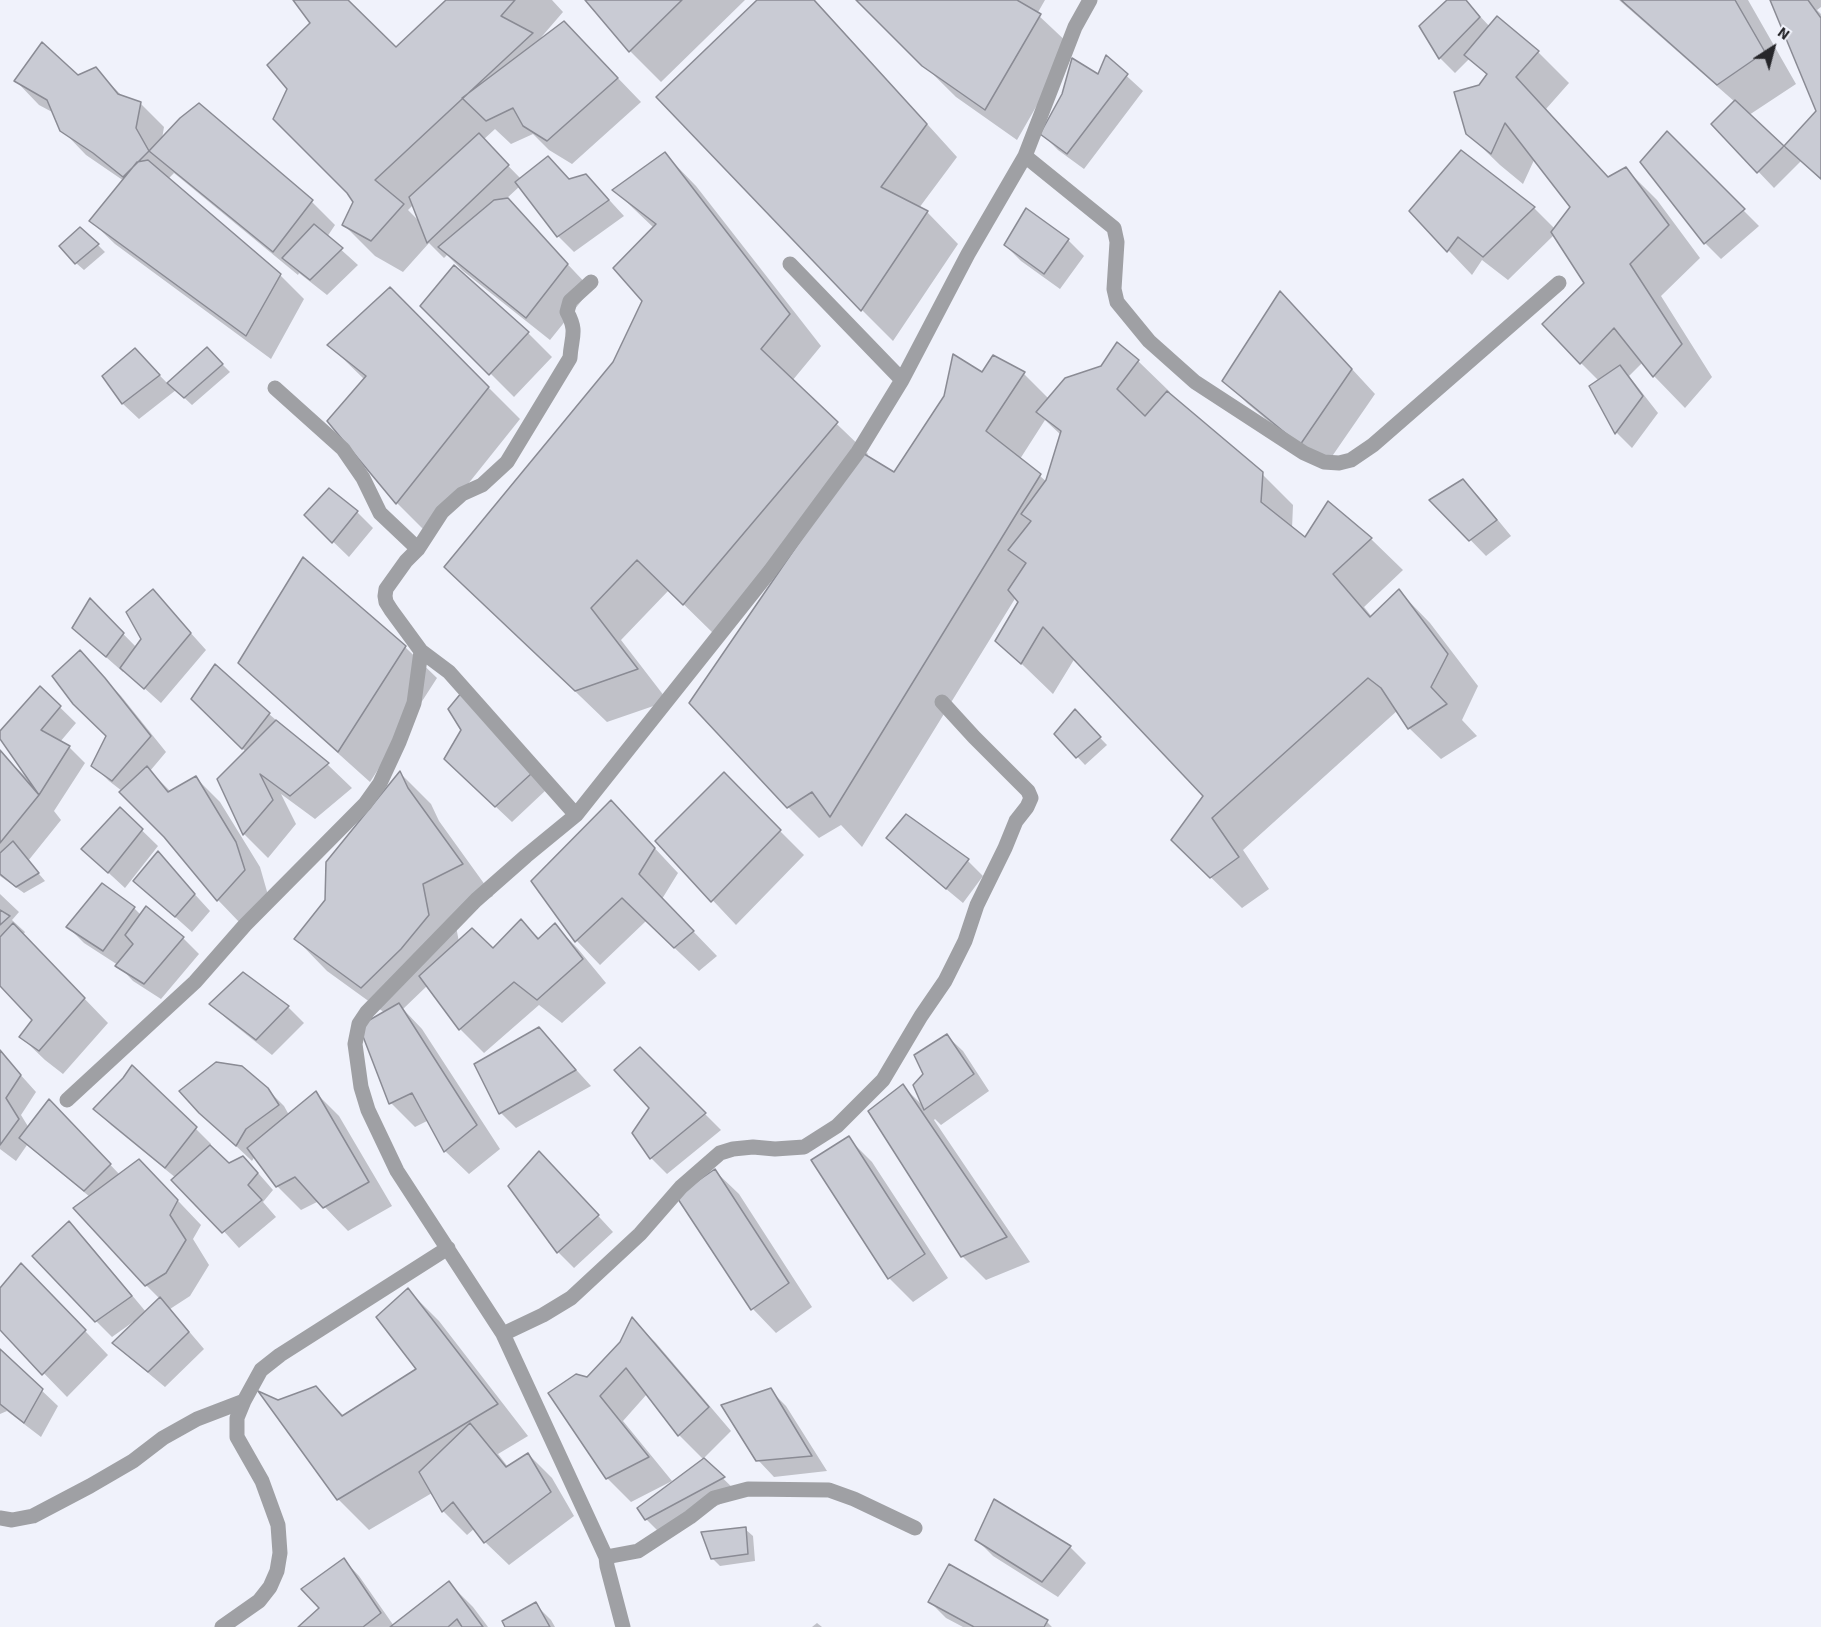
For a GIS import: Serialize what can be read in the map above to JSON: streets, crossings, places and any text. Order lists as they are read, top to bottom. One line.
{"north":"top right"}
